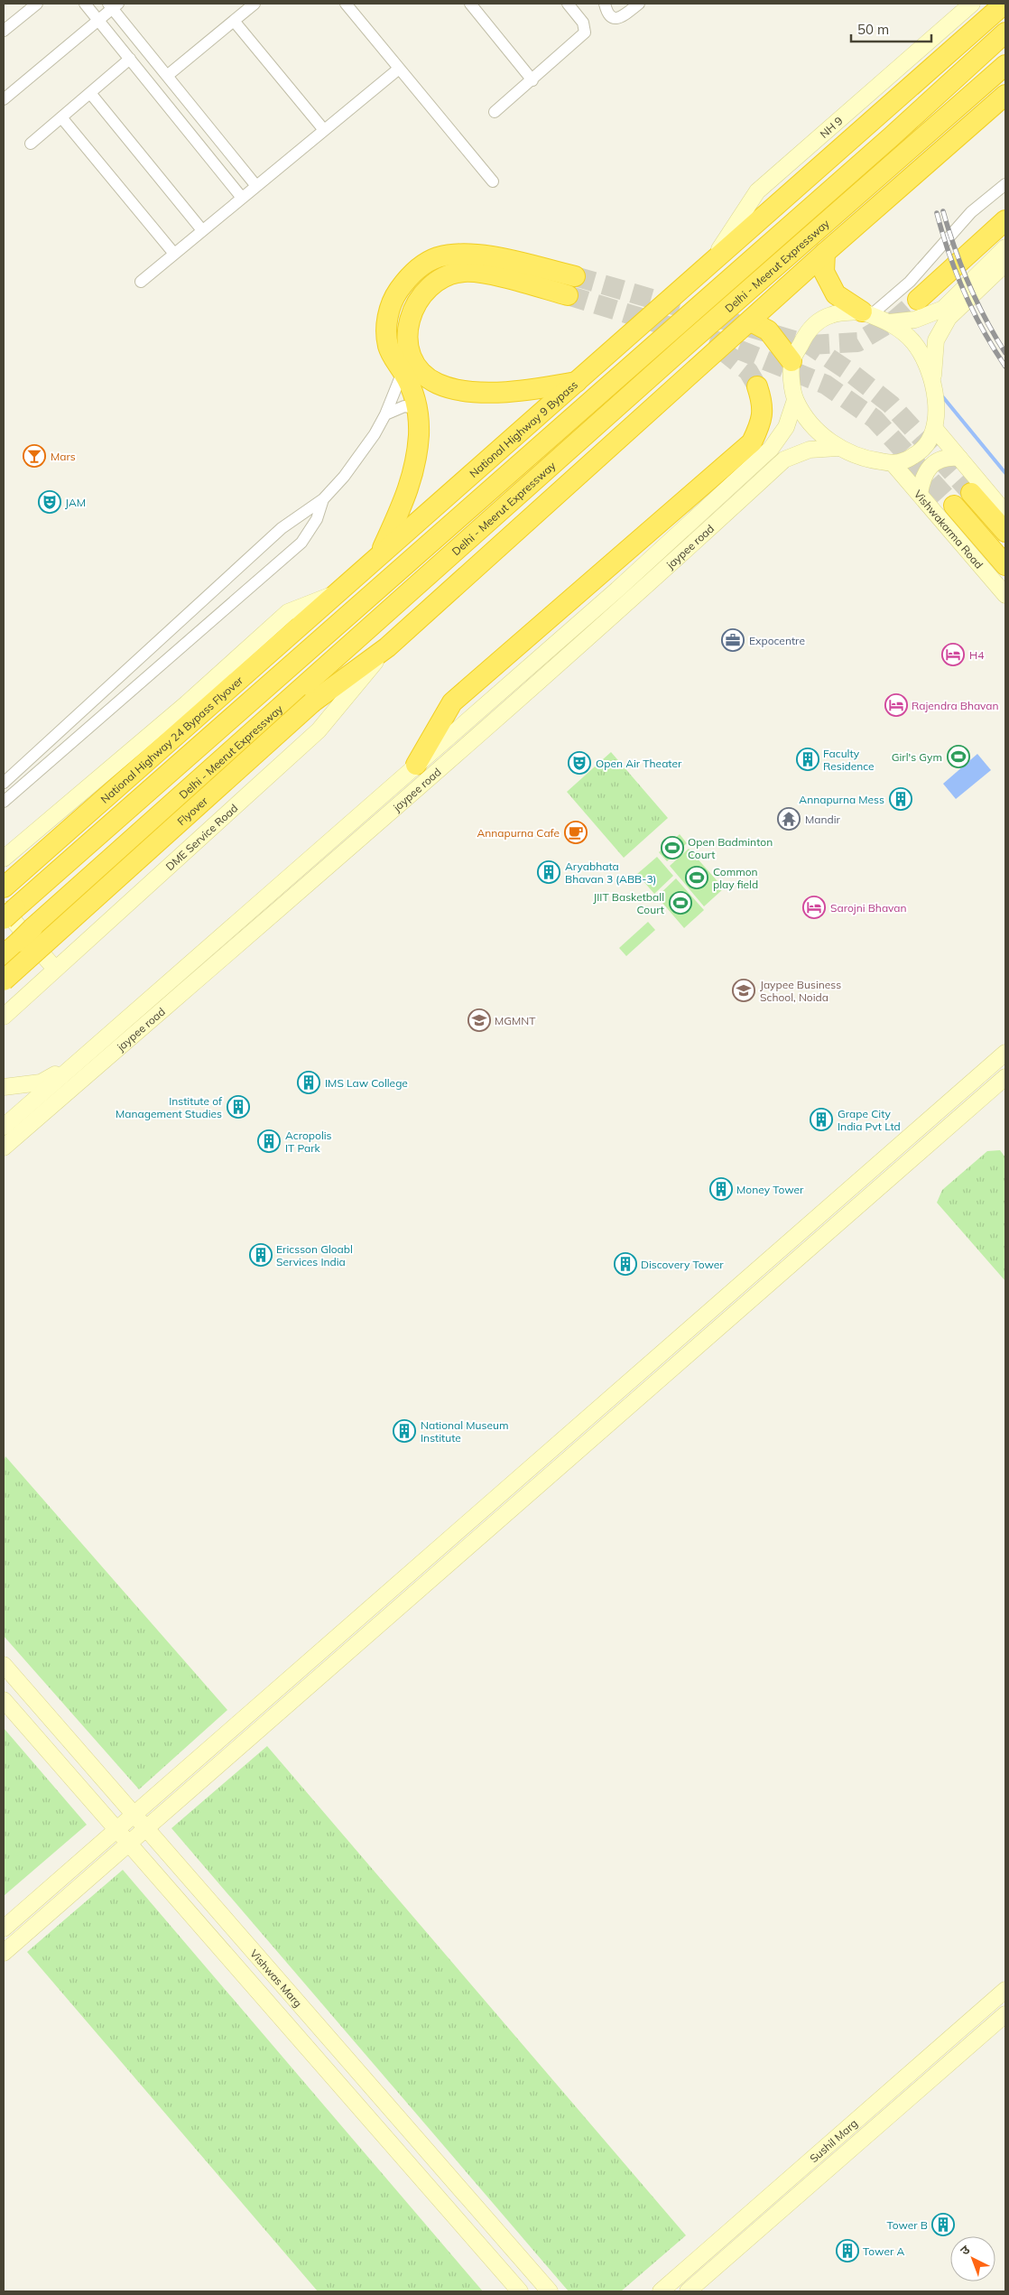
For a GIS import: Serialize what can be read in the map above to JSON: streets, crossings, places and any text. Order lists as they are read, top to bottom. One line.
{"streets":{"highway":["Delhi - Meerut Expressway","National Highway 9 Bypass","National Highway 24 Bypass Flyover","Flyover"],"street":["NH 9","Vishwakarma Road","jaypee road","DME Service Road","Vishwas Marg","Sushil Marg"]},"crossings":[["NH 9","National Highway 9 Bypass"],["National Highway 9 Bypass","National Highway 24 Bypass Flyover"],["Vishwakarma Road","jaypee road"],["Flyover","DME Service Road"]],"places":{"bar":["Mars"],"theatre":["JAM","Open Air Theater"],"office":["Expocentre"],"hotel":["H4","Rajendra Bhavan","Sarojni Bhavan"],"sports":["Girl's Gym","Open Badminton Court","Common play field","JIIT Basketball Court"],"building":["Faculty Residence","Annapurna Mess","Aryabhata Bhavan 3 (ABB-3)","IMS Law College","Institute of Management Studies","Grape City India Pvt Ltd","Acropolis IT Park","Money Tower","Ericsson Gloabl Services India","Discovery Tower","National Museum Institute","Tower B","Tower A"],"temple":["Mandir"],"cafe":["Annapurna Cafe"],"school or university":["Jaypee Business School, Noida","MGMNT"]},"scale_bar":"50 m","north":"top left"}
